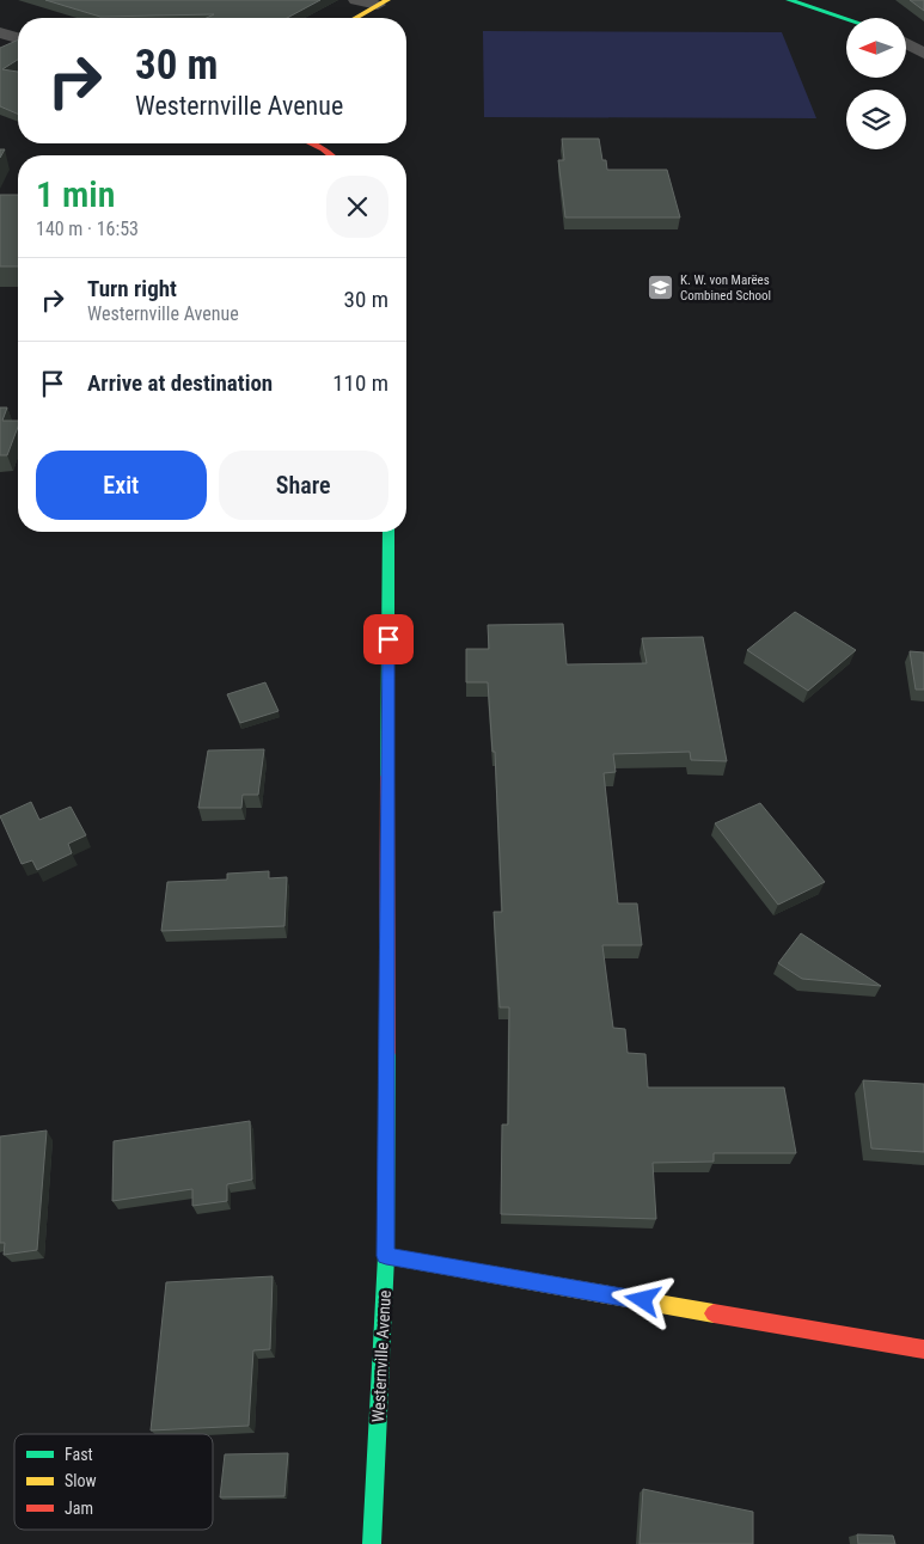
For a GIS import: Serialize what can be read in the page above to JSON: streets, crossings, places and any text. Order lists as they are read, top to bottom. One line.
{"streets":{"street":["Westernville Avenue"]},"places":{"school or university":["K. W. von Marëes Combined School"]},"legend":["Fast","Slow","Jam"],"north":"left","page":{"turn":["30 m","Westernville Avenue"],"heading":["1 min","140 m · 16:53"],"list":[{"name":"Turn right","note":"Westernville Avenue","value":"30 m"},{"name":"Arrive at destination","value":"110 m"}],"buttons":["Exit","Share"]}}
